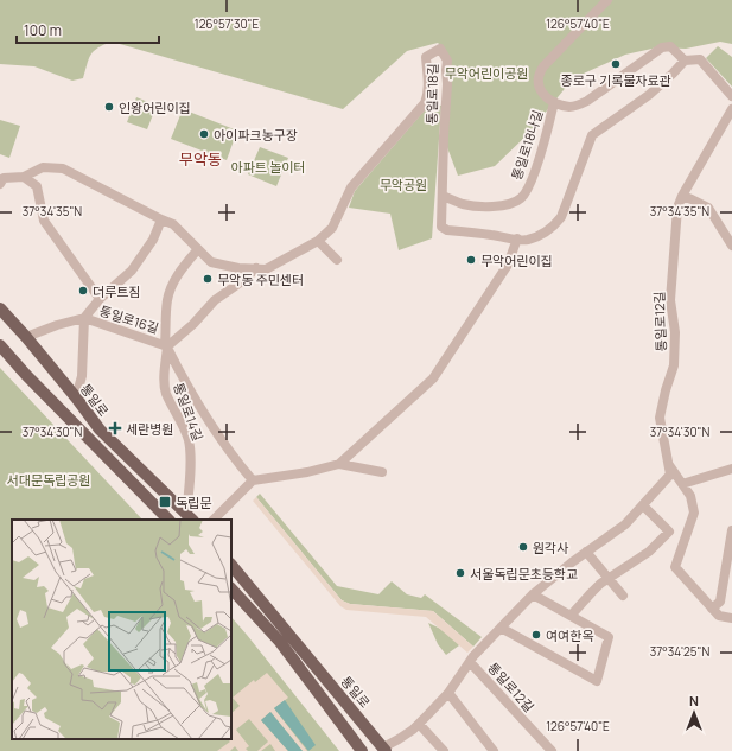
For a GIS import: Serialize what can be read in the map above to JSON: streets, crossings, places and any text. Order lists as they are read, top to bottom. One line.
{"streets":{"main road":["통일로"],"street":["통일로18길","통일로18나길","통일로16길","통일로12길","통일로14길"]},"crossings":[["통일로18길","통일로18나길"],["통일로18길","통일로16길"],["통일로18길","통일로14길"],["통일로16길","통일로"],["통일로16길","통일로14길"],["통일로12길","통일로"],["통일로","통일로14길"]],"districts":["무악동"],"parks":["무악어린이공원","아파트 놀이터","무악공원","서대문독립공원"],"places":{"other":["종로구 기록물자료관","인왕어린이집","아이파크농구장","무악어린이집","무악동 주민센터","더루트짐","원각사","서울독립문초등학교","여여한옥"],"health":["세란병원"],"transit":["독립문"]},"scale_bar":"100 m","north":"top","coordinates":["126°57'30\"E","126°57'40\"E","37°34'35\"N","37°34'30\"N","37°34'25\"N"]}
